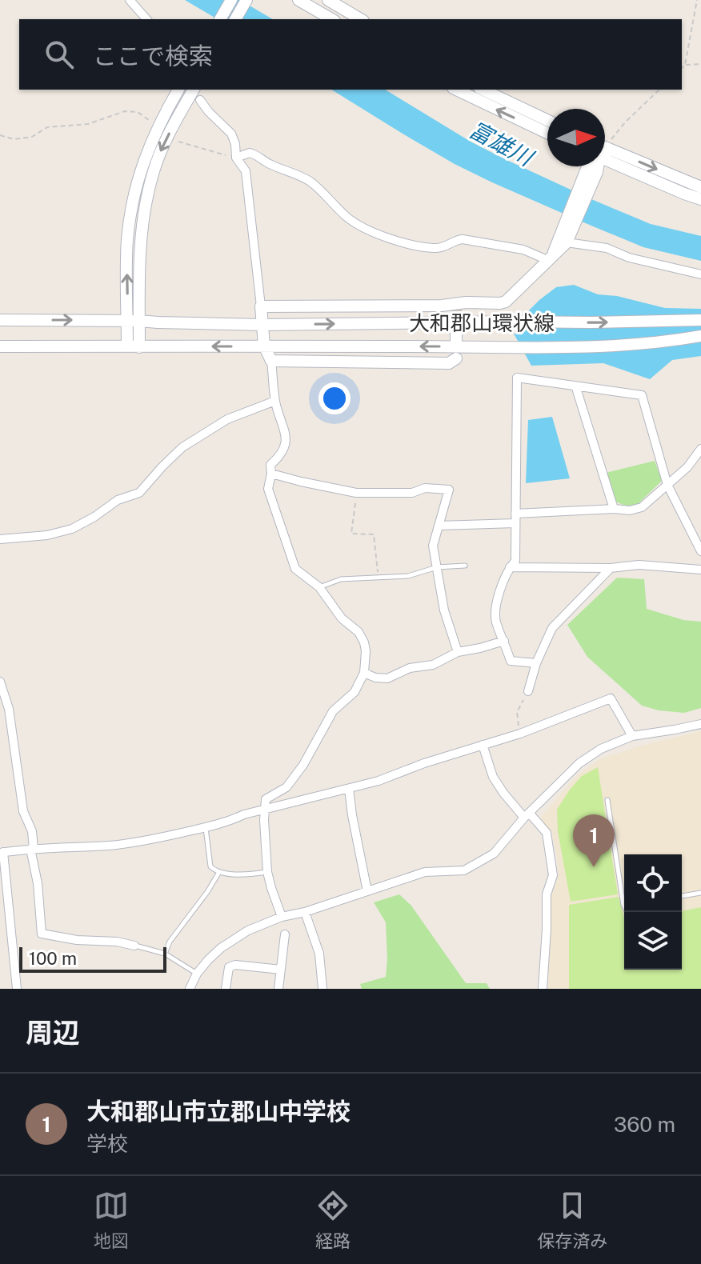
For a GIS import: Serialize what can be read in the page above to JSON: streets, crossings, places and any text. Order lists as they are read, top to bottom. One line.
{"streets":{"main road":["大和郡山環状線"]},"water":["富雄川"],"scale_bar":"100 m","north":"right","page":{"search":"ここで検索","pins":"1","scale":"100 m","heading":"周辺","list":[{"mark":"1","name":"大和郡山市立郡山中学校","note":"学校","value":"360 m"}],"nav":["地図","経路","保存済み"]}}
